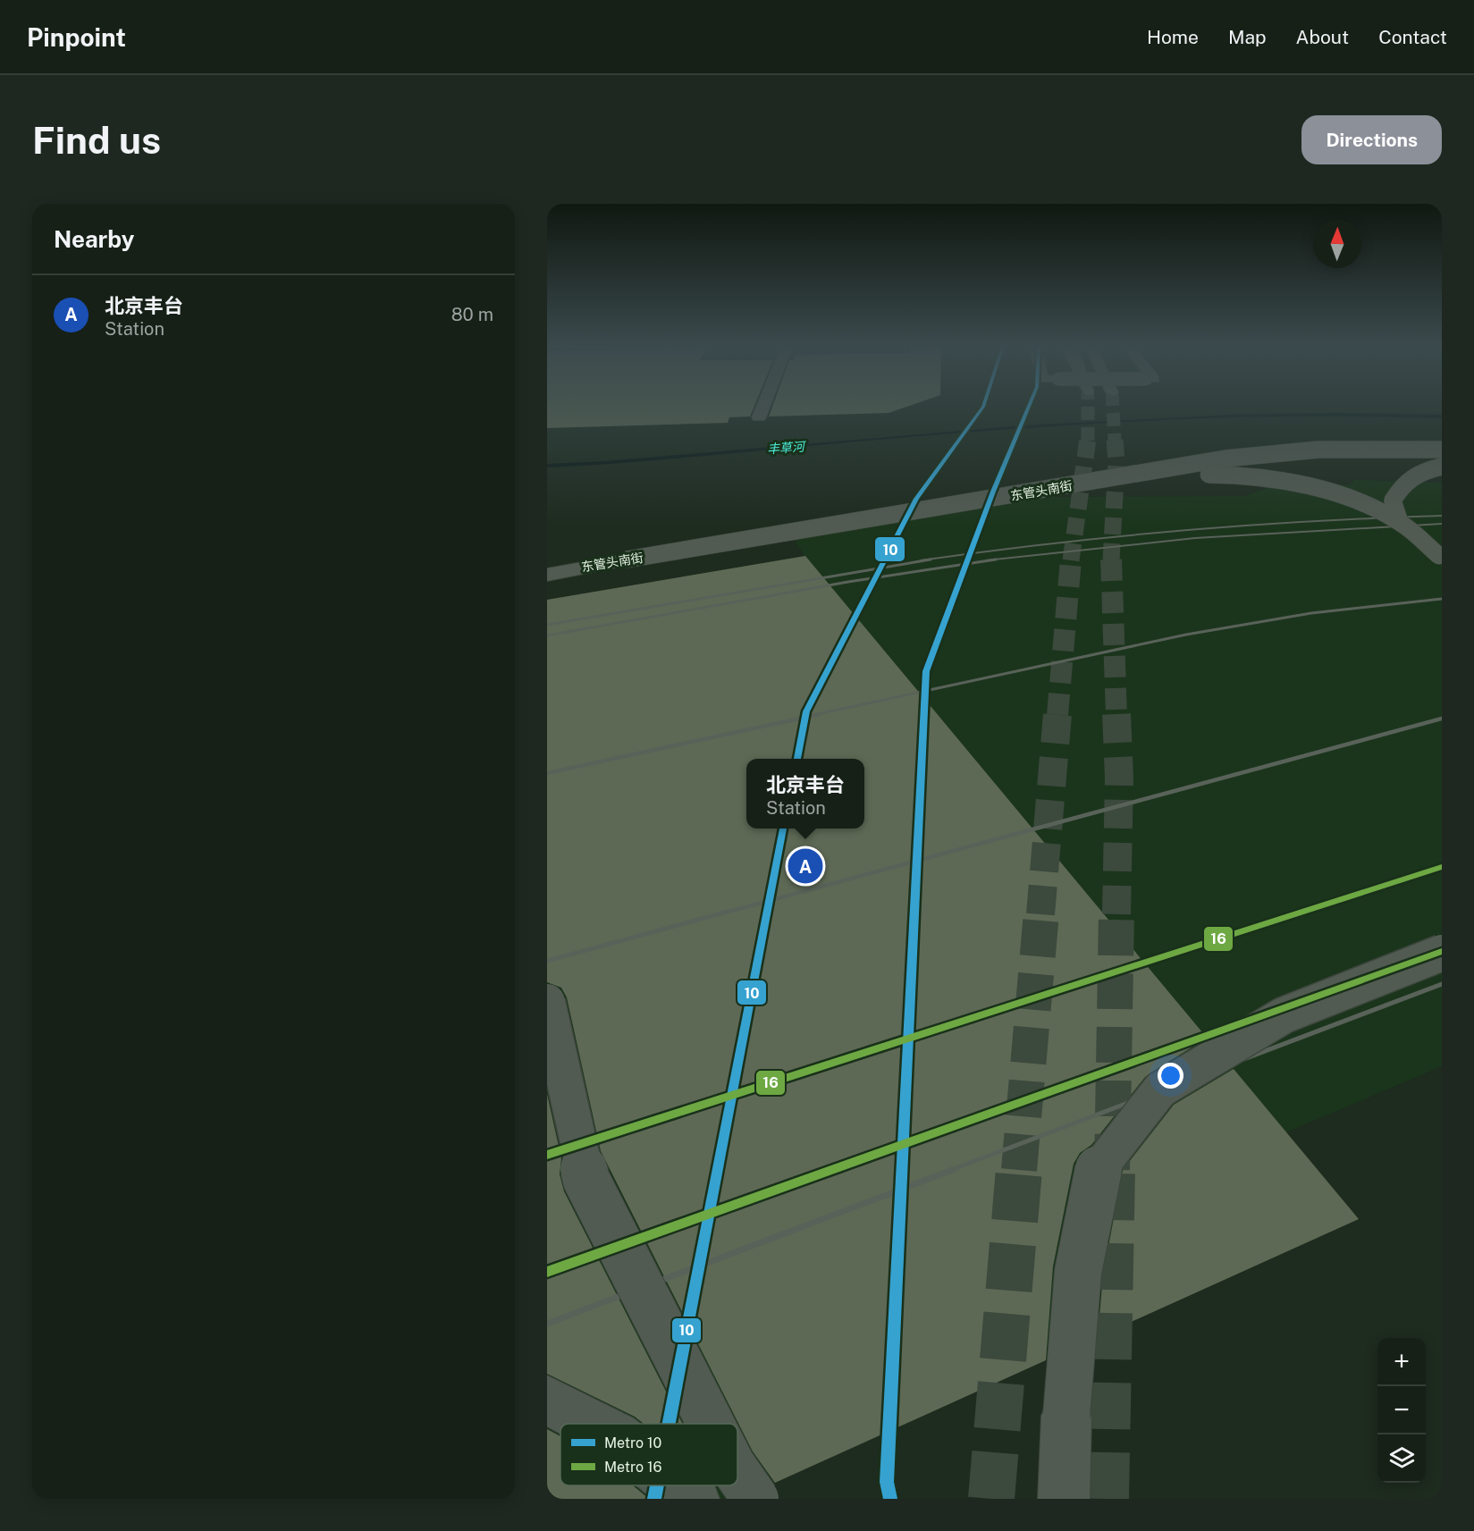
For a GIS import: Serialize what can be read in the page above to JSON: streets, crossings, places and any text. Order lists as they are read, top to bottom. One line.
{"streets":{"main road":["东管头南街"]},"water":["丰草河"],"lines":["metro line 10","metro line 16"],"legend":["Metro 10","Metro 16"],"north":"top","page":{"header":"Pinpoint","nav":["Home","Map","About","Contact"],"buttons":"Directions","title":"Find us","heading":"Nearby","list":[{"mark":"A","name":"北京丰台","note":"Station","value":"80 m"}],"popup":["北京丰台","Station"],"pins":"A","map_buttons":["+","−"]}}
